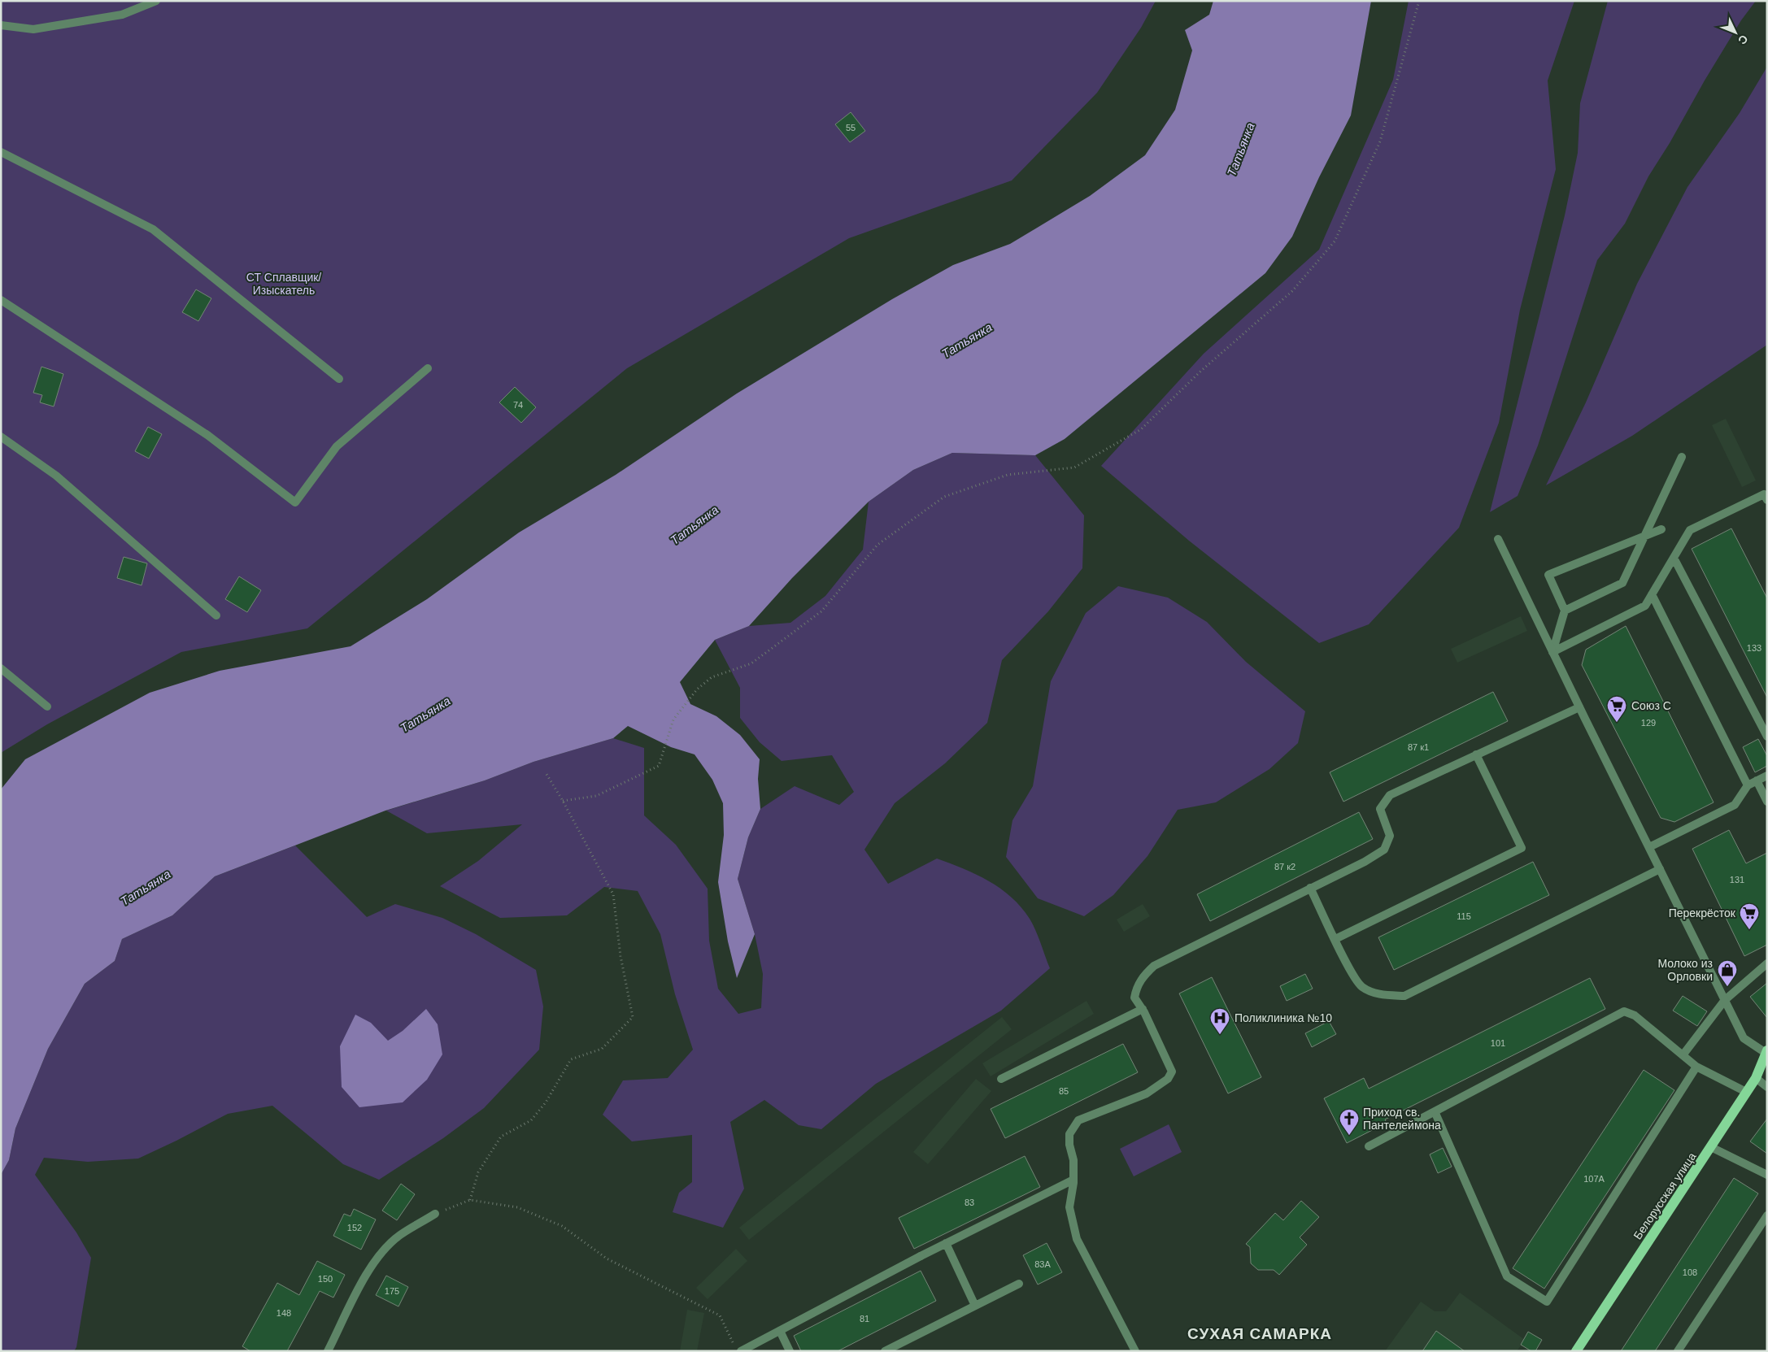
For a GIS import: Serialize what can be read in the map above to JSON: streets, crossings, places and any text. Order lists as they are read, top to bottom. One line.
{"streets":{"main road":["Белорусская улица"]},"districts":["СУХАЯ САМАРКА"],"water":["Татьянка"],"parks":["СТ Сплавщик/ Изыскатель"],"places":{"supermarket":["Союз С","Перекрёсток"],"shop":["Молоко из Орловки"],"hospital":["Поликлиника №10"],"church":["Приход св. Пантелеймона"]},"house_numbers":["55","74","133","129","87 к1","87 к2","131","115","101","85","107А","83","152","83А","108","150","175","148","81"],"north":"bottom right"}
